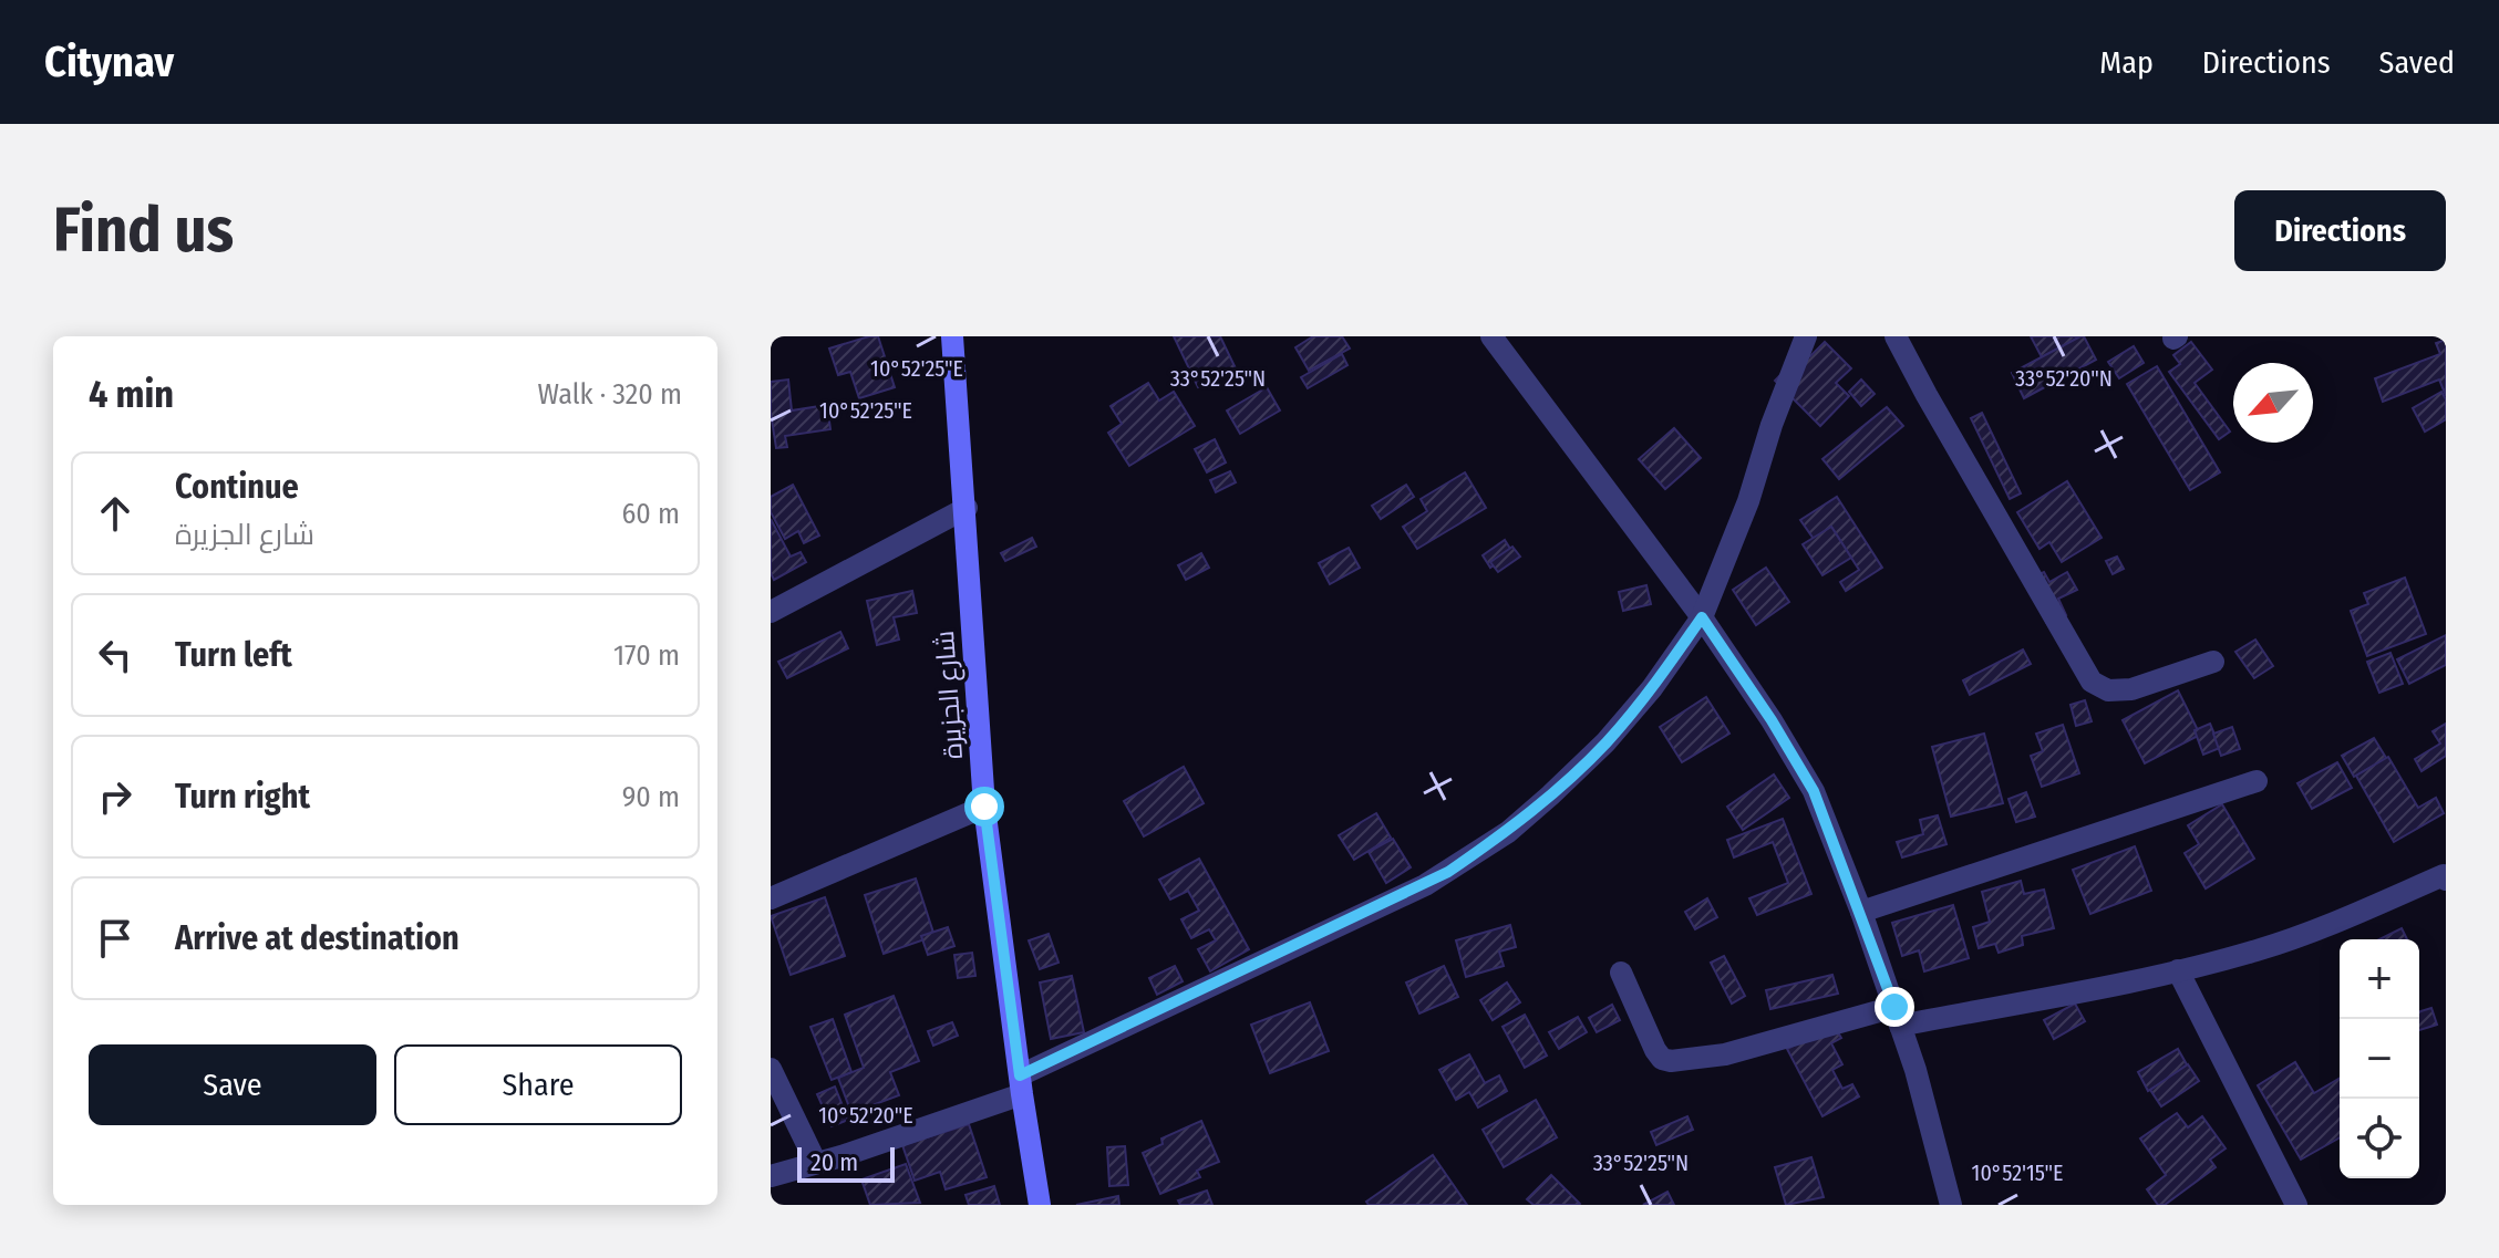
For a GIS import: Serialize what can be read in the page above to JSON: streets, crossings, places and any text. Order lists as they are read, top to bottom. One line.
{"streets":{"street":["شارع الجزيرة"]},"scale_bar":"20 m","north":"bottom left","page":{"header":"Citynav","nav":["Map","Directions","Saved"],"buttons":["Directions",["Save","Share"]],"title":"Find us","heading":["4 min","Walk · 320 m"],"list":[["Continue","شارع الجزيرة","60 m"],["Turn left","170 m"],["Turn right","90 m"],"Arrive at destination"],"map_buttons":["+","−"],"scale":"20 m"},"coordinates":["10°52'25\"E","33°52'25\"N","33°52'20\"N","10°52'20\"E","10°52'15\"E"]}
